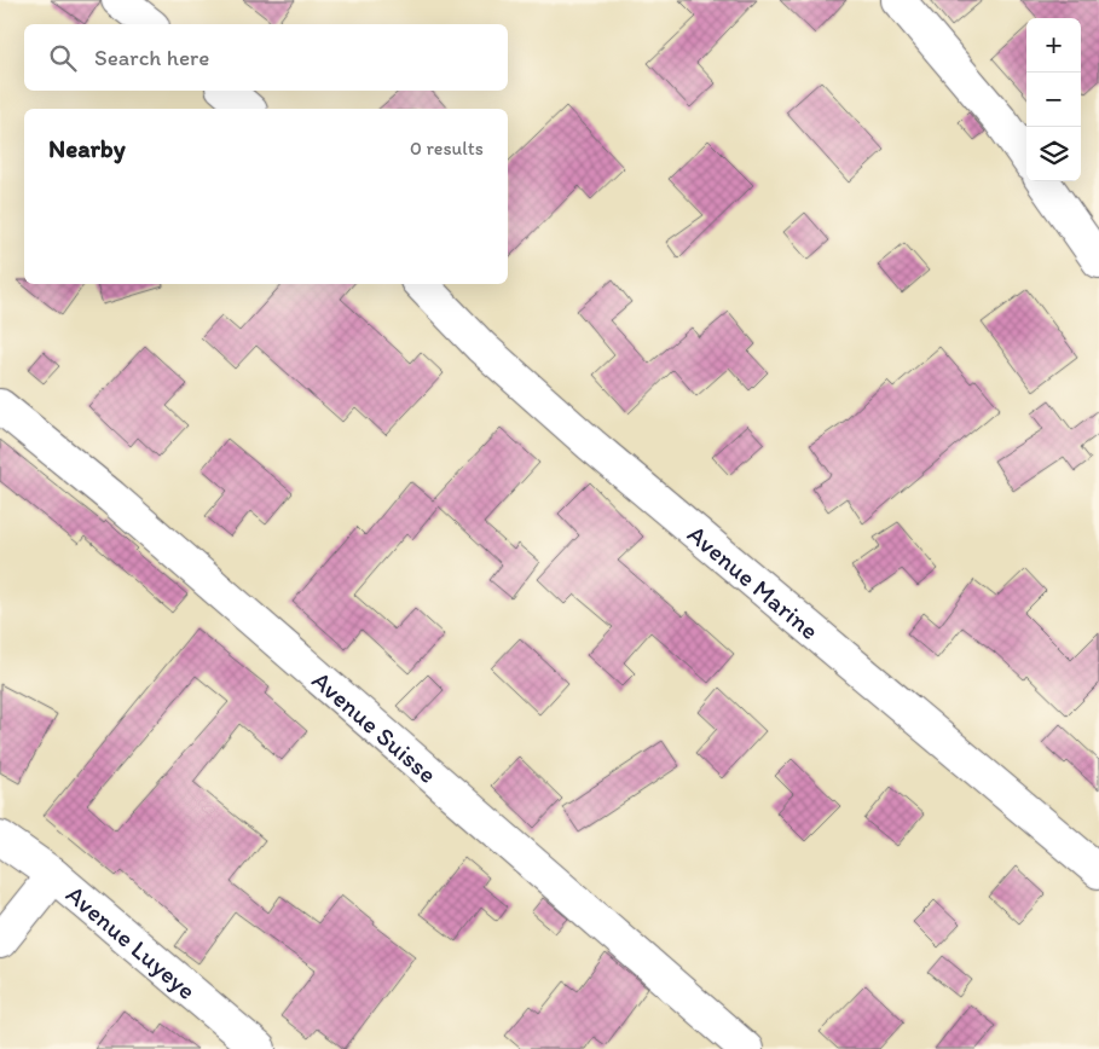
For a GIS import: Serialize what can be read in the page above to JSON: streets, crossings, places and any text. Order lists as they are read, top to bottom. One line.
{"streets":{"street":["Avenue Marine","Avenue Suisse","Avenue Luyeye"]},"page":{"map_buttons":["+","−"],"search":"Search here","heading":["Nearby","0 results"]}}
